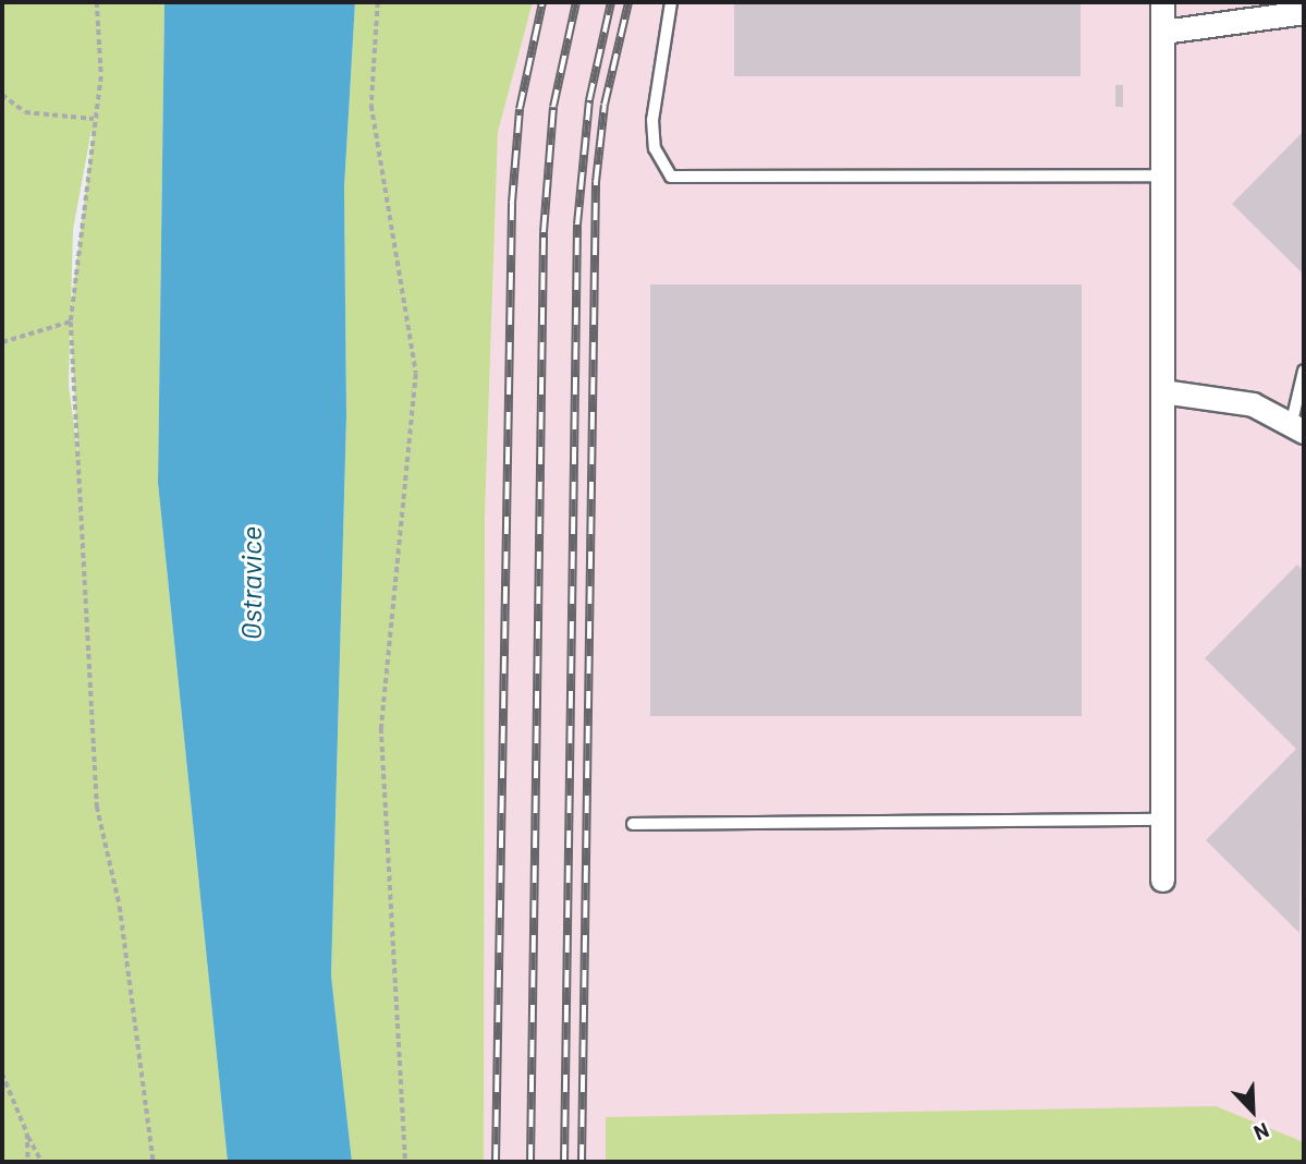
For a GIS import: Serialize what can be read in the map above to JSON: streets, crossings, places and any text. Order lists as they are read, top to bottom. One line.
{"water":["Ostravice"],"north":"bottom right"}
